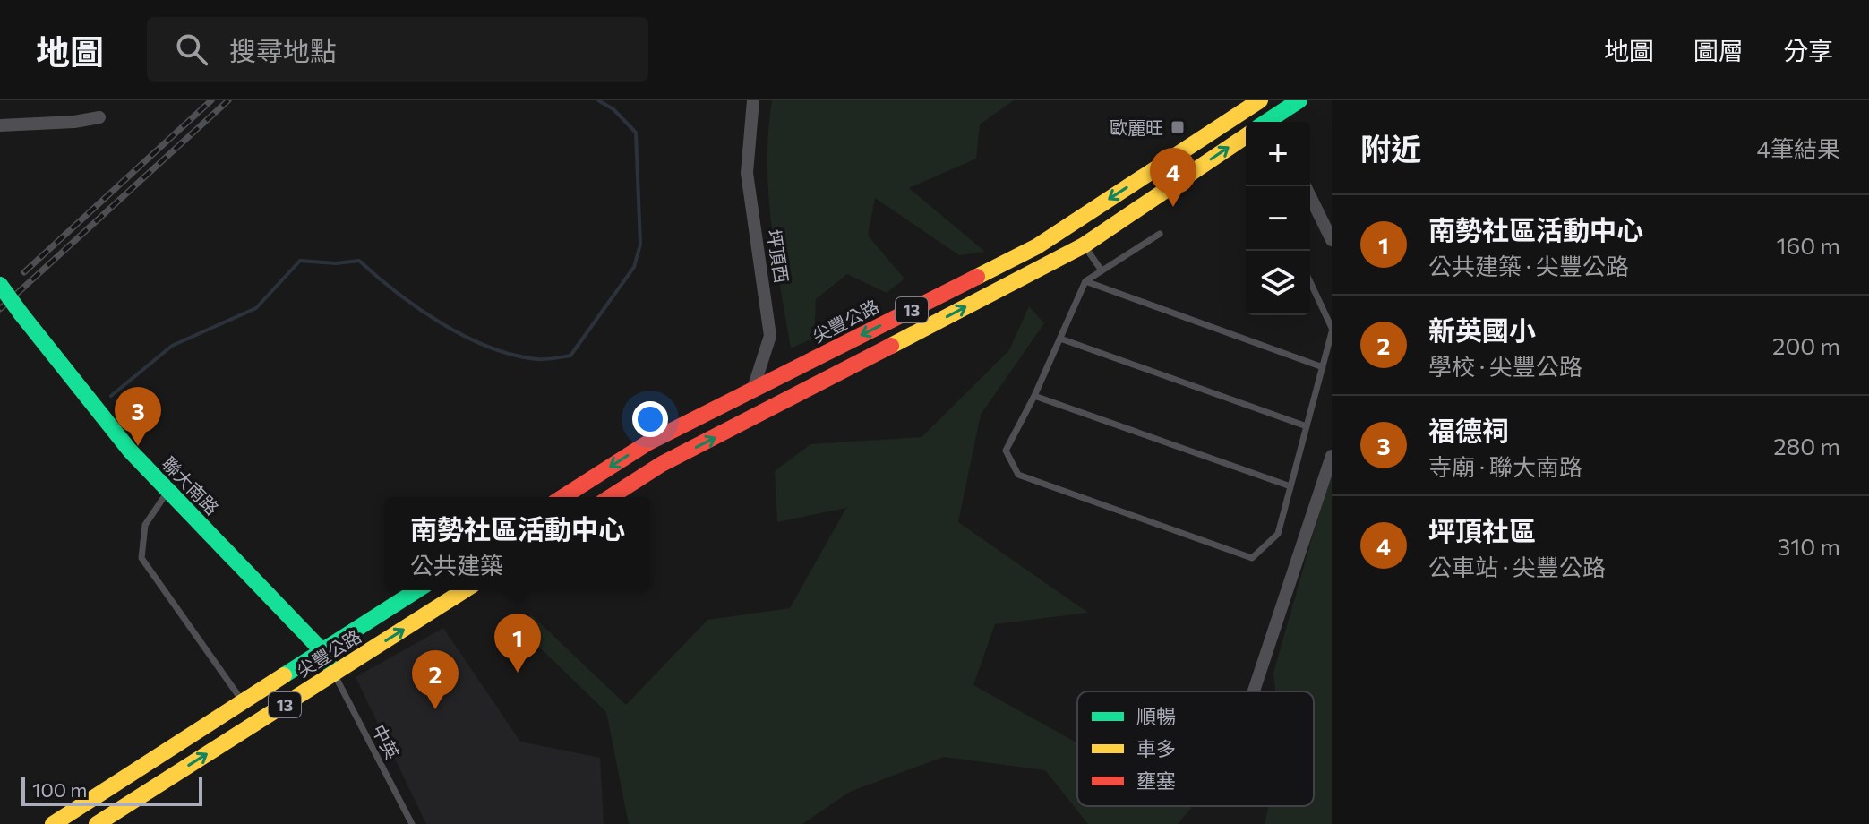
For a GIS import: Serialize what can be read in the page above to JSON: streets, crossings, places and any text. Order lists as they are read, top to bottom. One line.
{"streets":{"main road":["13","尖豐公路","聯大南路"],"street":["坪頂西"],"lane":["中英"]},"crossings":[["坪頂西","尖豐公路"],["尖豐公路","聯大南路"],["尖豐公路","中英"],["聯大南路","中英"]],"places":{"transit":["歐麗旺"]},"legend":["順暢","車多","壅塞"],"scale_bar":"100 m","page":{"header":"地圖","search":"搜尋地點","nav":["地圖","圖層","分享"],"heading":["附近","4筆結果"],"map_buttons":["+","−"],"pins":["4","3","1","2"],"list":[{"mark":"1","name":"南勢社區活動中心","note":"公共建築 · 尖豐公路","value":"160 m"},{"mark":"2","name":"新英國小","note":"學校 · 尖豐公路","value":"200 m"},{"mark":"3","name":"福德祠","note":"寺廟 · 聯大南路","value":"280 m"},{"mark":"4","name":"坪頂社區","note":"公車站 · 尖豐公路","value":"310 m"}],"popup":["南勢社區活動中心","公共建築"],"scale":"100 m"}}
